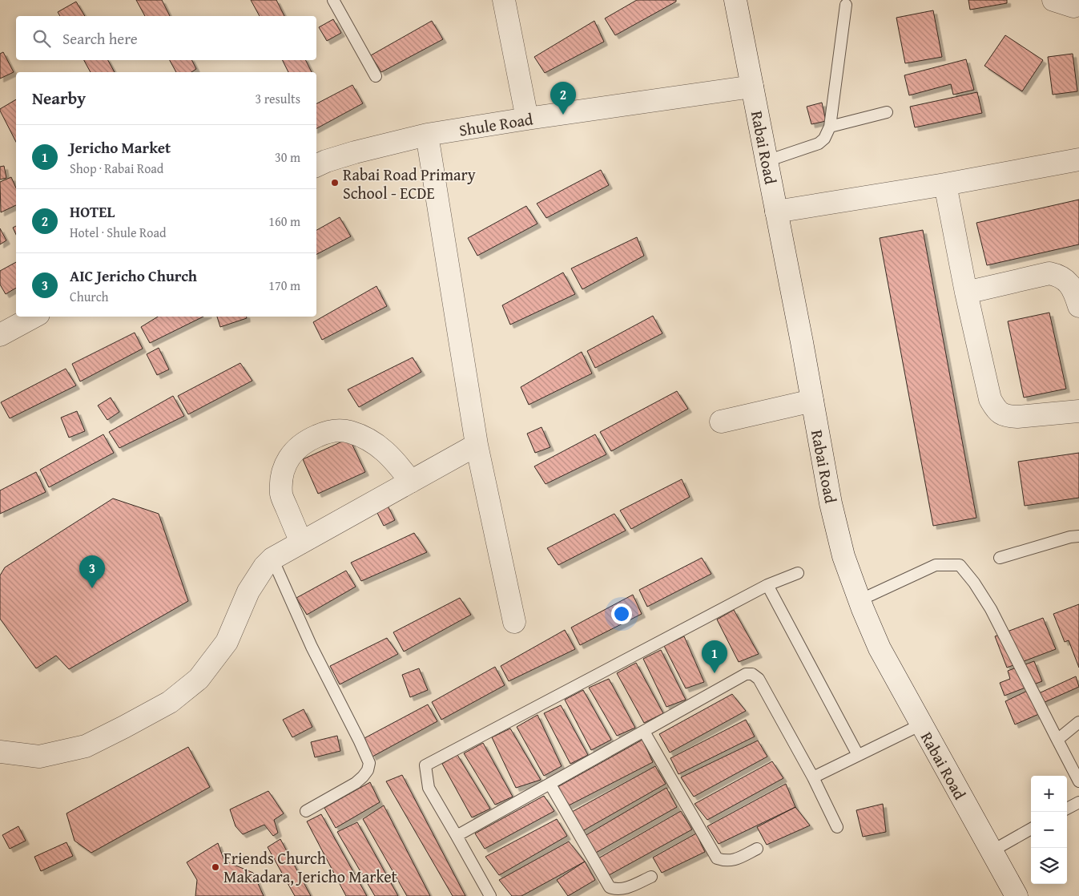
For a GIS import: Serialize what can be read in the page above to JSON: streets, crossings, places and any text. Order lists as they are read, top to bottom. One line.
{"streets":{"street":["Shule Road","Rabai Road"]},"crossings":[["Shule Road","Rabai Road"]],"places":["Rabai Road Primary School - ECDE","Friends Church Makadara, Jericho Market"],"page":{"search":"Search here","heading":["Nearby","3 results"],"pins":["2","3","1"],"list":[{"mark":"1","name":"Jericho Market","note":"Shop · Rabai Road","value":"30 m"},{"mark":"2","name":"HOTEL","note":"Hotel · Shule Road","value":"160 m"},{"mark":"3","name":"AIC Jericho Church","note":"Church","value":"170 m"}],"map_buttons":["+","−"]}}
